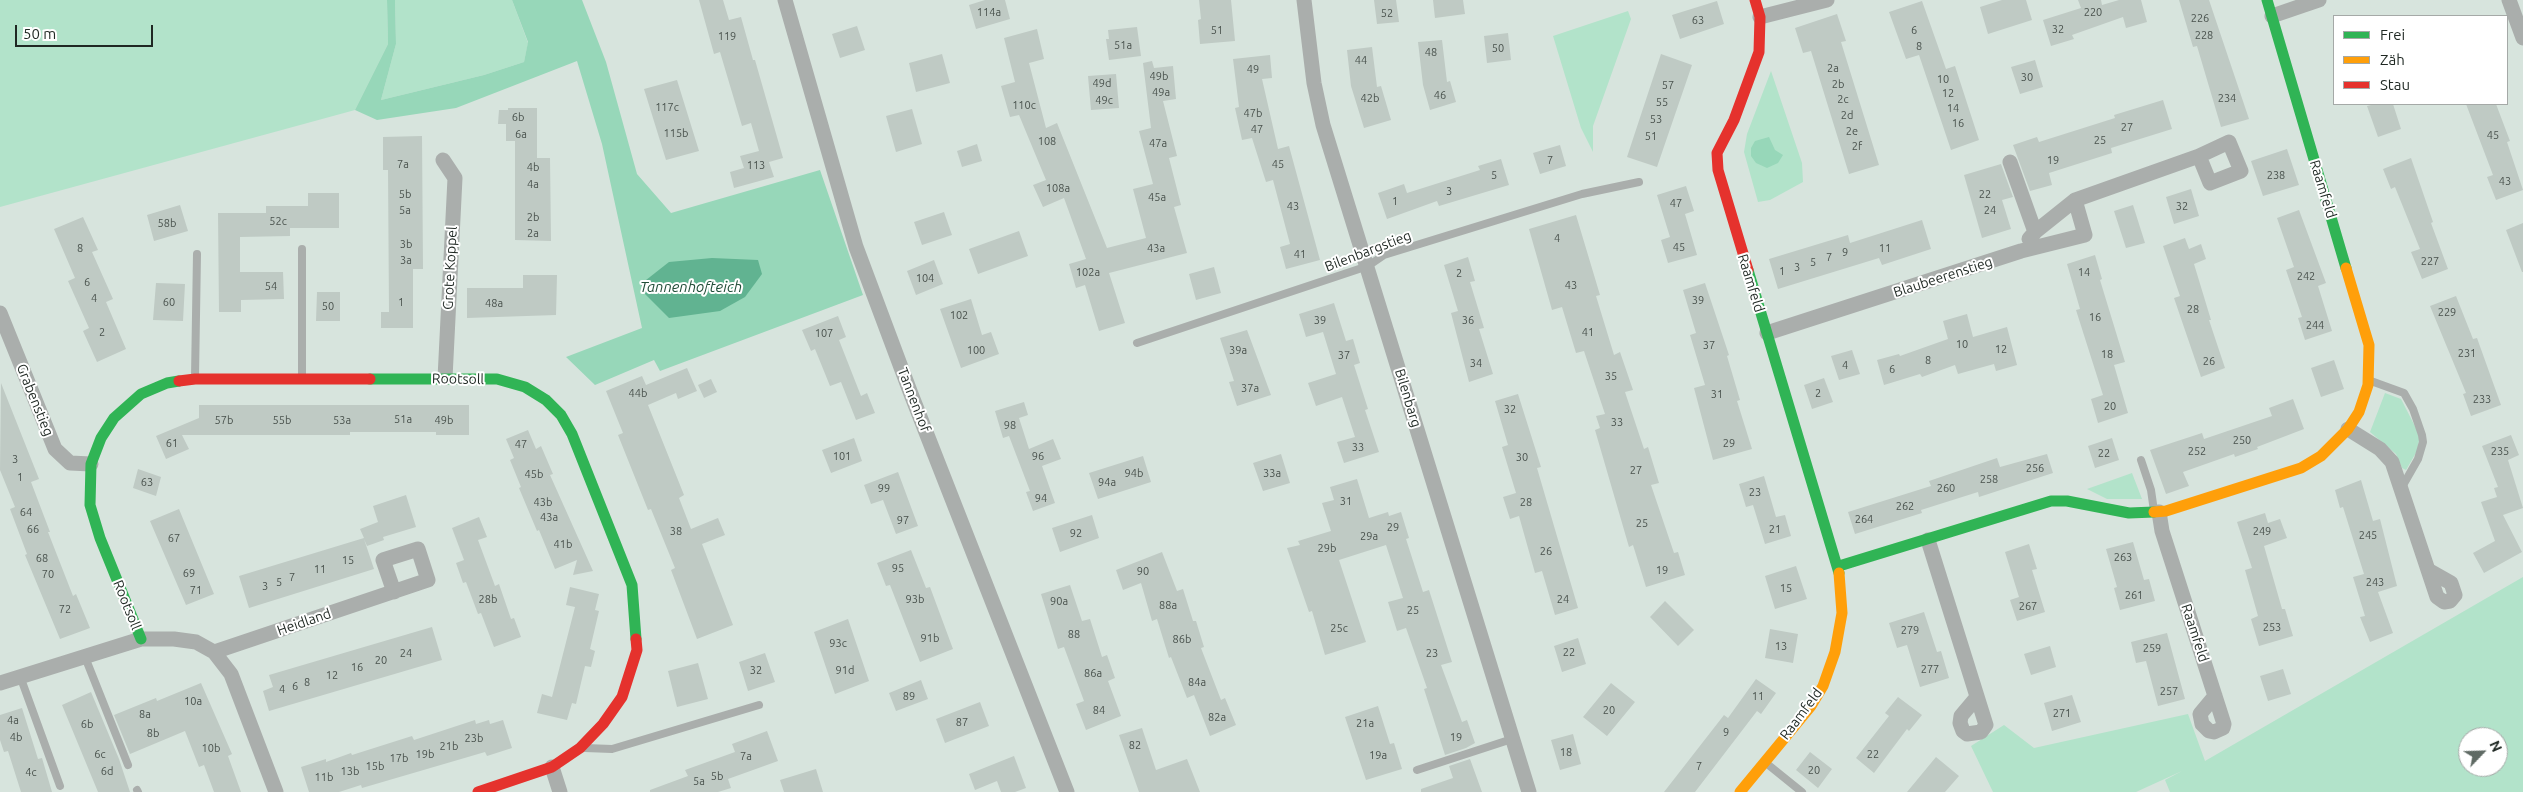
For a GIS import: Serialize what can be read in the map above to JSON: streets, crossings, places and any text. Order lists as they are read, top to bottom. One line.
{"streets":{"street":["Raamfeld","Grote Koppel","Blaubeerenstieg","Rootsoll","Bilenbarg","Grabenstieg","Tannenhof","Heidland"],"lane":["Bilenbargstieg"]},"crossings":[["Raamfeld","Blaubeerenstieg"],["Bilenbargstieg","Bilenbarg"],["Grote Koppel","Rootsoll"],["Rootsoll","Grabenstieg"],["Rootsoll","Heidland"]],"water":["Tannenhofteich"],"house_numbers":["114a","220","52","226","63","32","51","6","228","119","51a","8","50","48","44","2a","49","49b","30","10","49d","2b","57","49a","12","46","42b","234","2c","49c","55","110c","117c","14","47b","2d","6b","53","16","27","47","2e","115b","6a","45","51","25","108","47a","2f","7","19","7a","45","113","4b","5","238","43","4a","108a","3","5b","22","45a","1","47","43","32","5a","24","2b","52c","58b","2a","4","3b","45","8","43a","11","9","41","7","3a","227","5","3","1","102a","14","2","242","104","6","43","54","4","39","60","1","48a","50","28","229","102","16","39","36","244","2","41","107","10","37","12","100","39a","231","18","37","8","26","34","4","6","35","37a","44b","2","31","233","20","32","51a","57b","55b","53a","49b","33","98","250","61","29","47","33","252","235","22","101","96","30","3","256","27","94b","33a","45b","1","258","63","94a","99","260","23","94","31","43b","28","262","64","43a","264","97","25","29","66","21","38","249","92","245","29a","67","41b","29b","26","263","68","15","95","11","19","90","69","70","7","5","243","3","15","71","261","28b","93b","24","90a","88a","267","72","25","253","25c","279","88","91b","86b","93c","13","259","22","24","23","20","16","277","32","91d","86a","12","8","84a","6","4","257","89","11","10a","84","20","271","8a","82a","4a","87","21a","6b","9","8b","4b","19","23b","82","21b","10b","18","6c","19b","22","19a","7a","17b","15b","7","20","6d","13b","4c","5b","11b","5a"],"legend":["Frei","Zäh","Stau"],"scale_bar":"50 m","north":"top right"}
